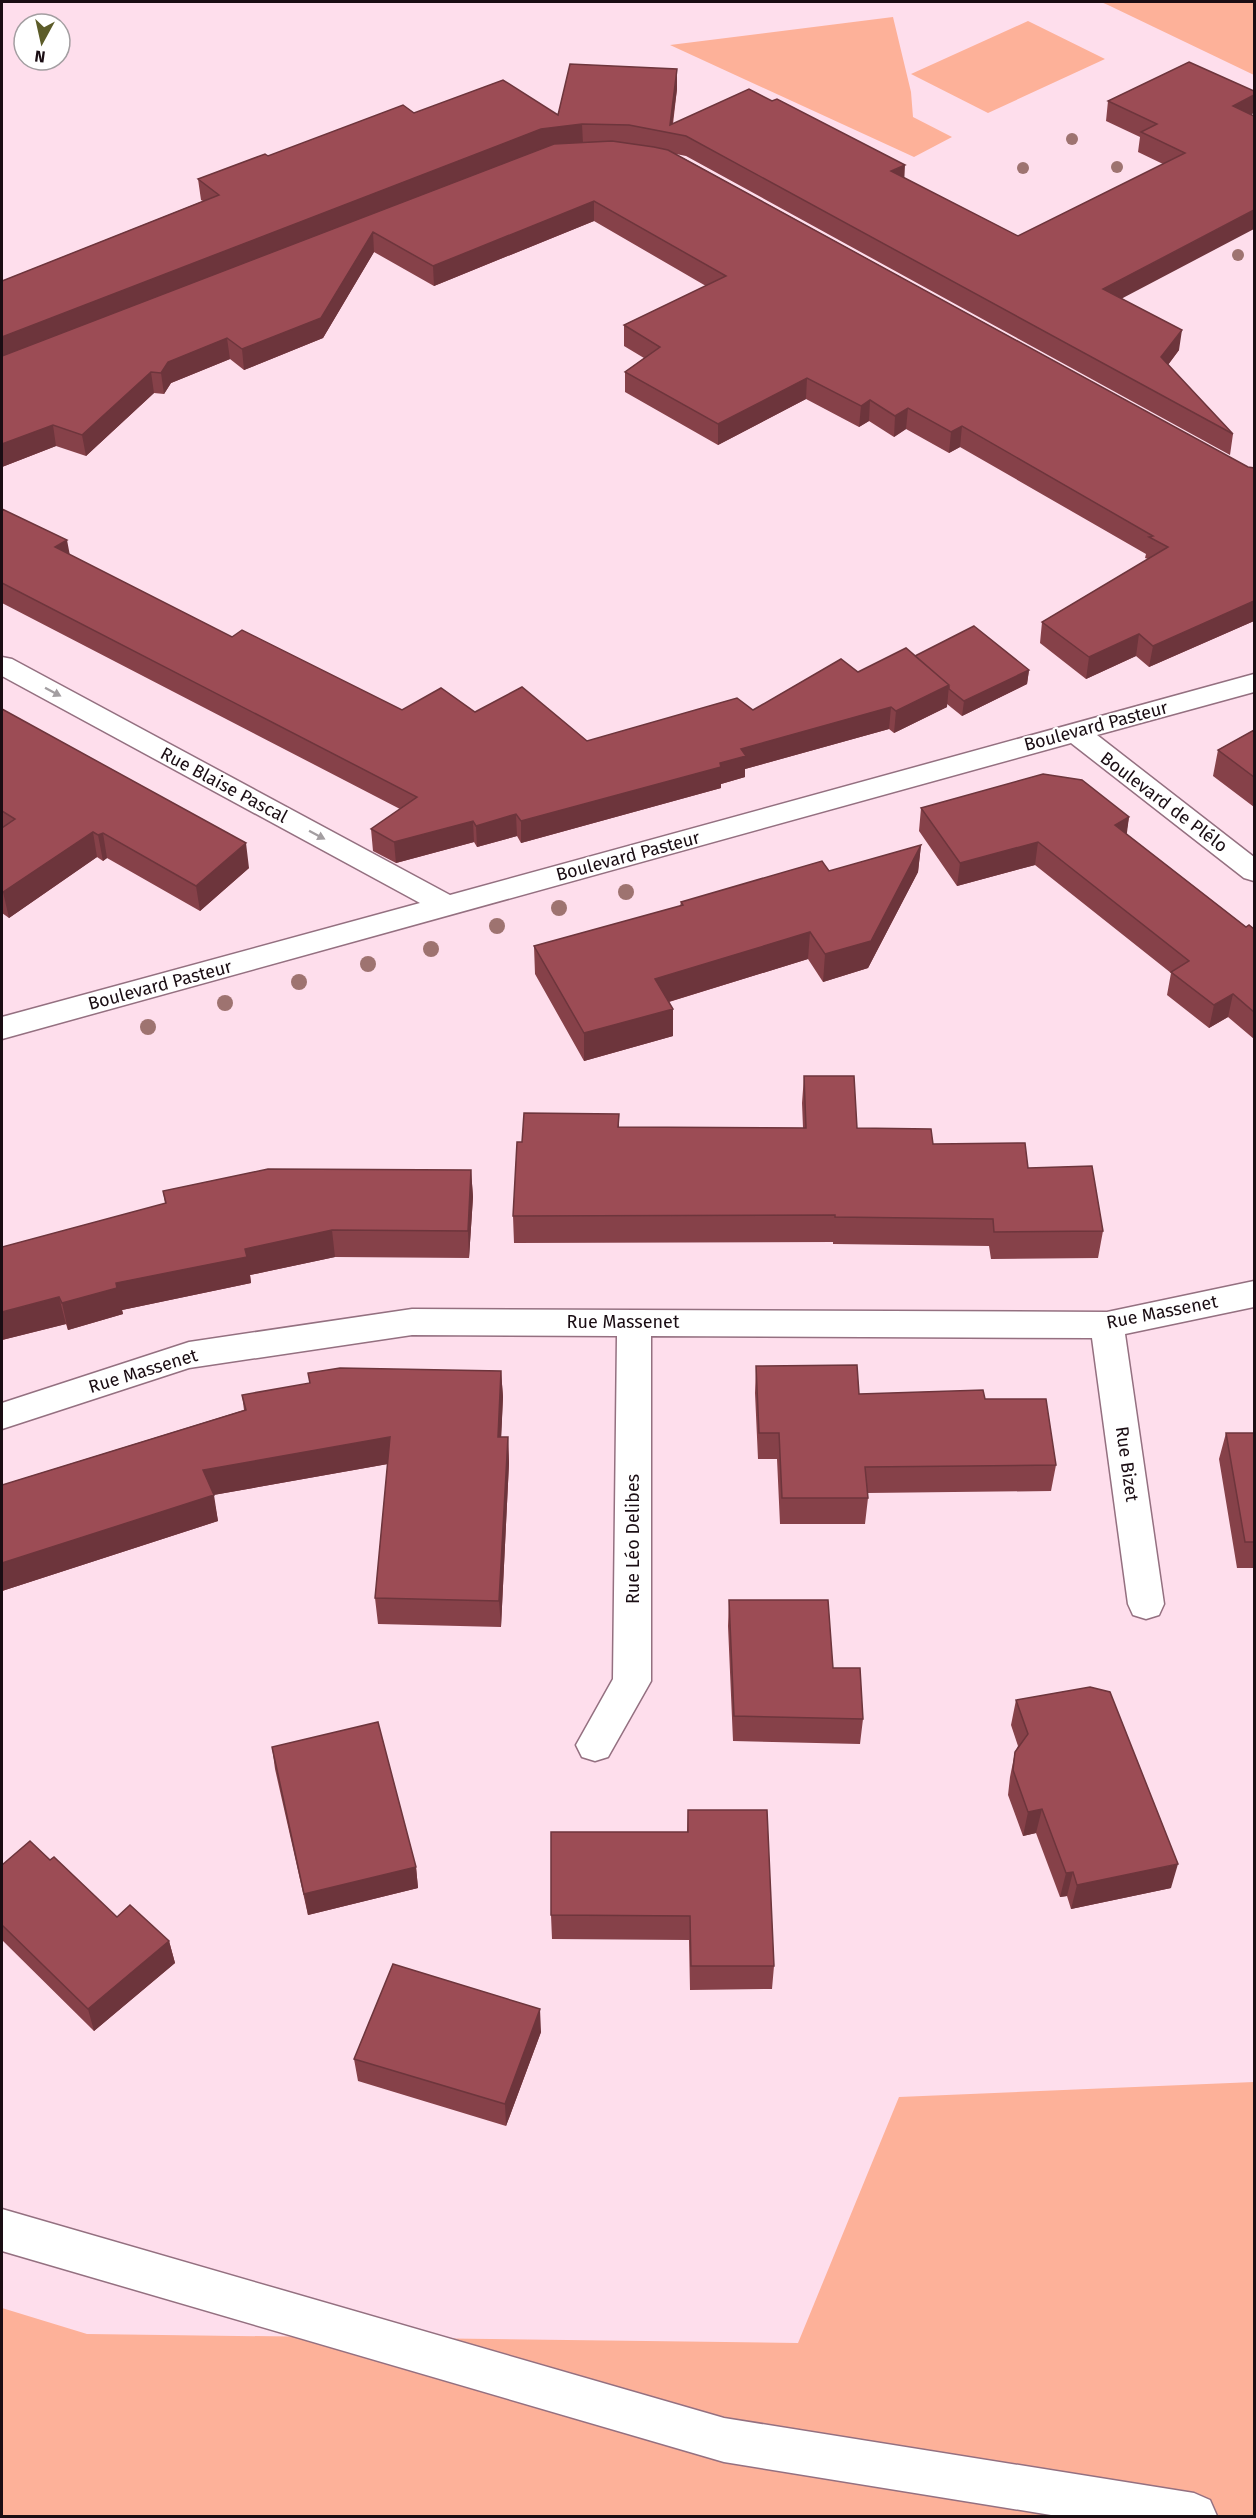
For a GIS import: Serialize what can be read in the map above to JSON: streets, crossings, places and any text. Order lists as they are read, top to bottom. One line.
{"streets":{"street":["Boulevard Pasteur","Rue Blaise Pascal","Boulevard de Plélo","Rue Massenet","Rue Bizet","Rue Léo Delibes"]},"crossings":[["Boulevard Pasteur","Rue Blaise Pascal"],["Boulevard Pasteur","Boulevard de Plélo"],["Rue Massenet","Rue Bizet"],["Rue Massenet","Rue Léo Delibes"]],"one_way":["Rue Blaise Pascal"],"north":"bottom"}
